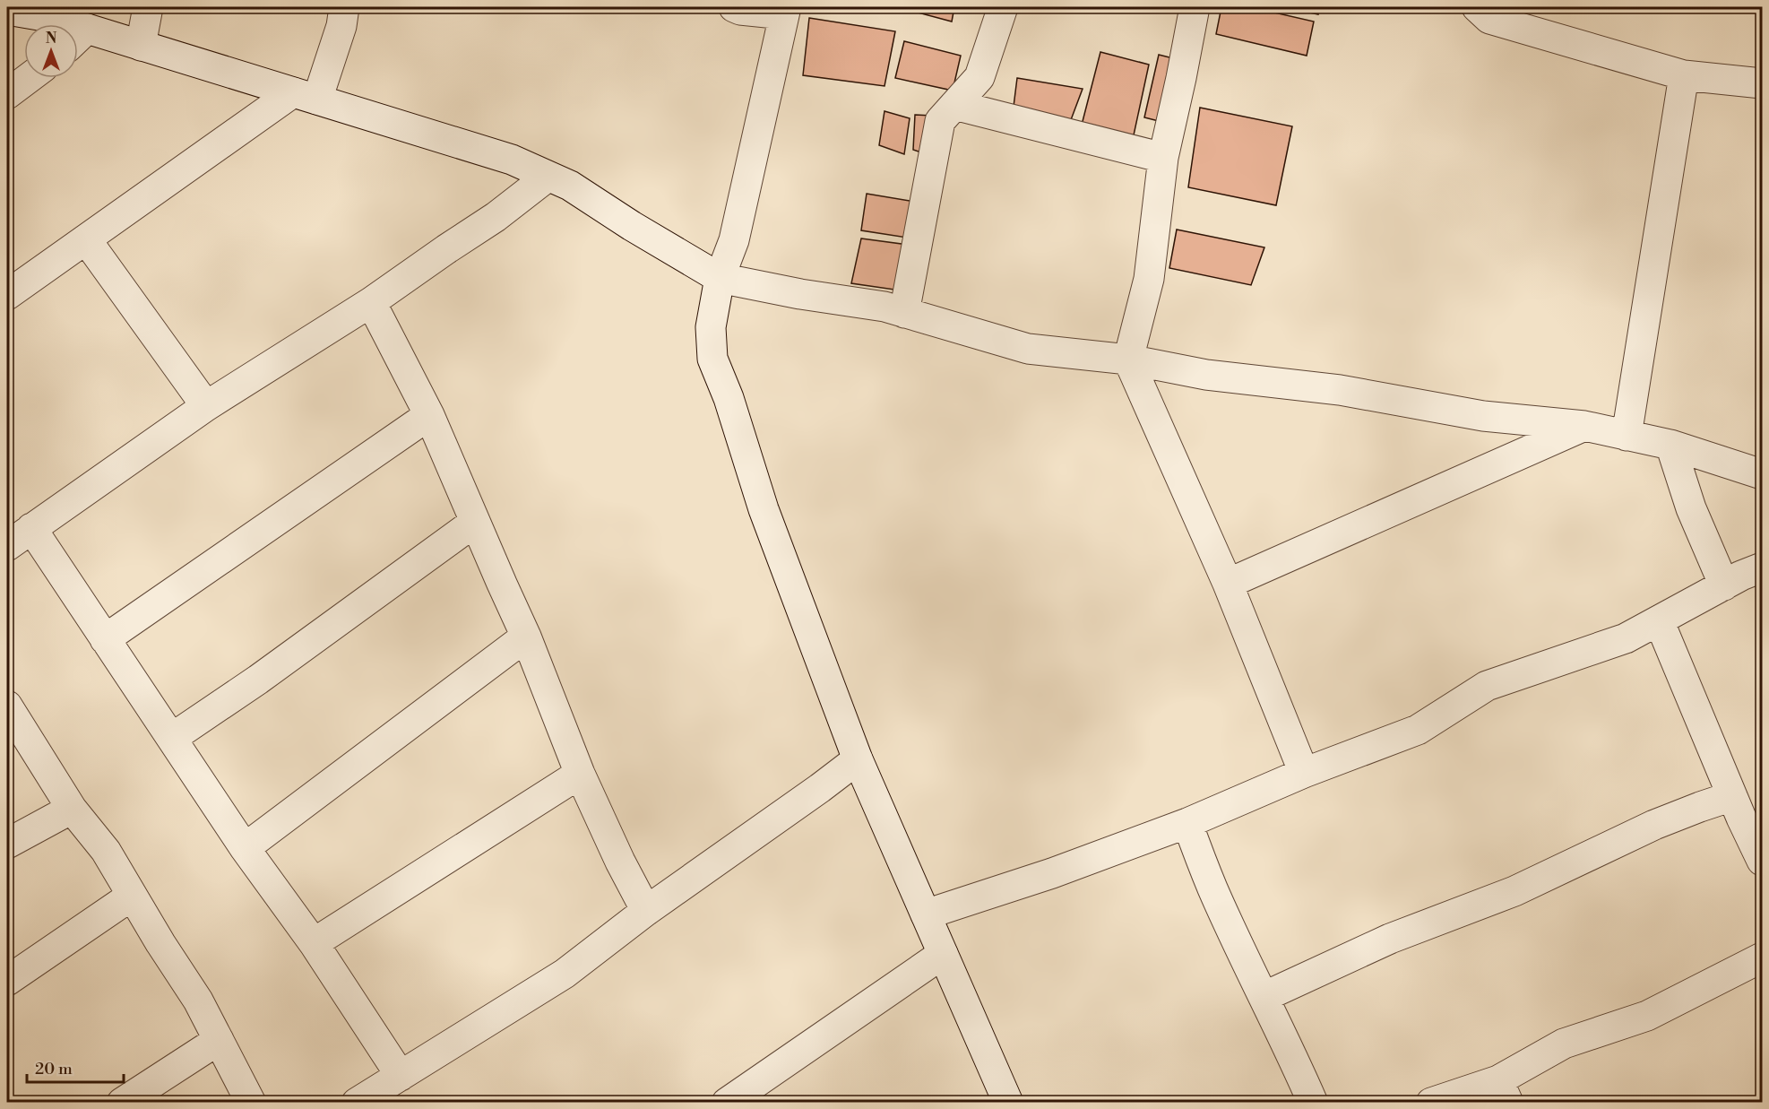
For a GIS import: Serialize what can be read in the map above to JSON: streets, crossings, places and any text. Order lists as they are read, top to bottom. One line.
{"scale_bar":"20 m","north":"top"}
